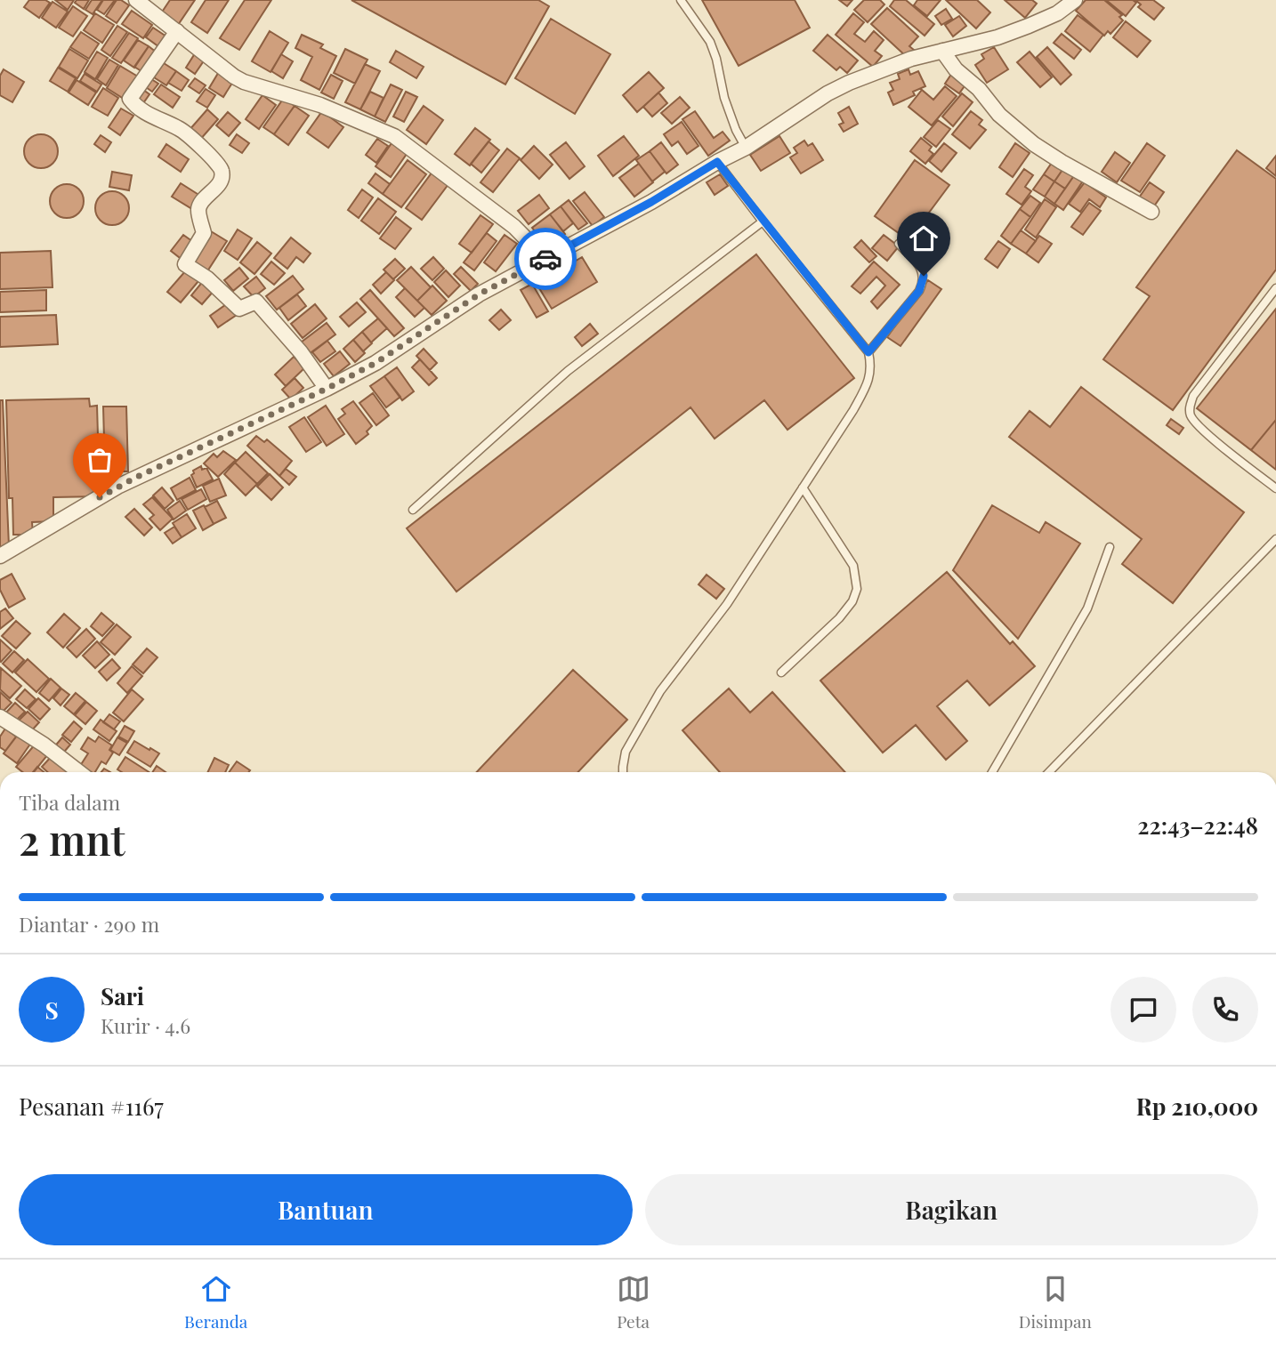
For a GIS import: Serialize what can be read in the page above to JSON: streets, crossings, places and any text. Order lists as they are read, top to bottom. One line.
{"page":{"heading":["2 mnt","Tiba dalam","22:43–22:48"],"panel":["Sari","Kurir · 4.6","Pesanan #1167","Rp 210,000"],"bar":"Diantar · 290 m","round":"S","buttons":["Bantuan","Bagikan"],"tabs":["Beranda","Peta","Disimpan"]}}
